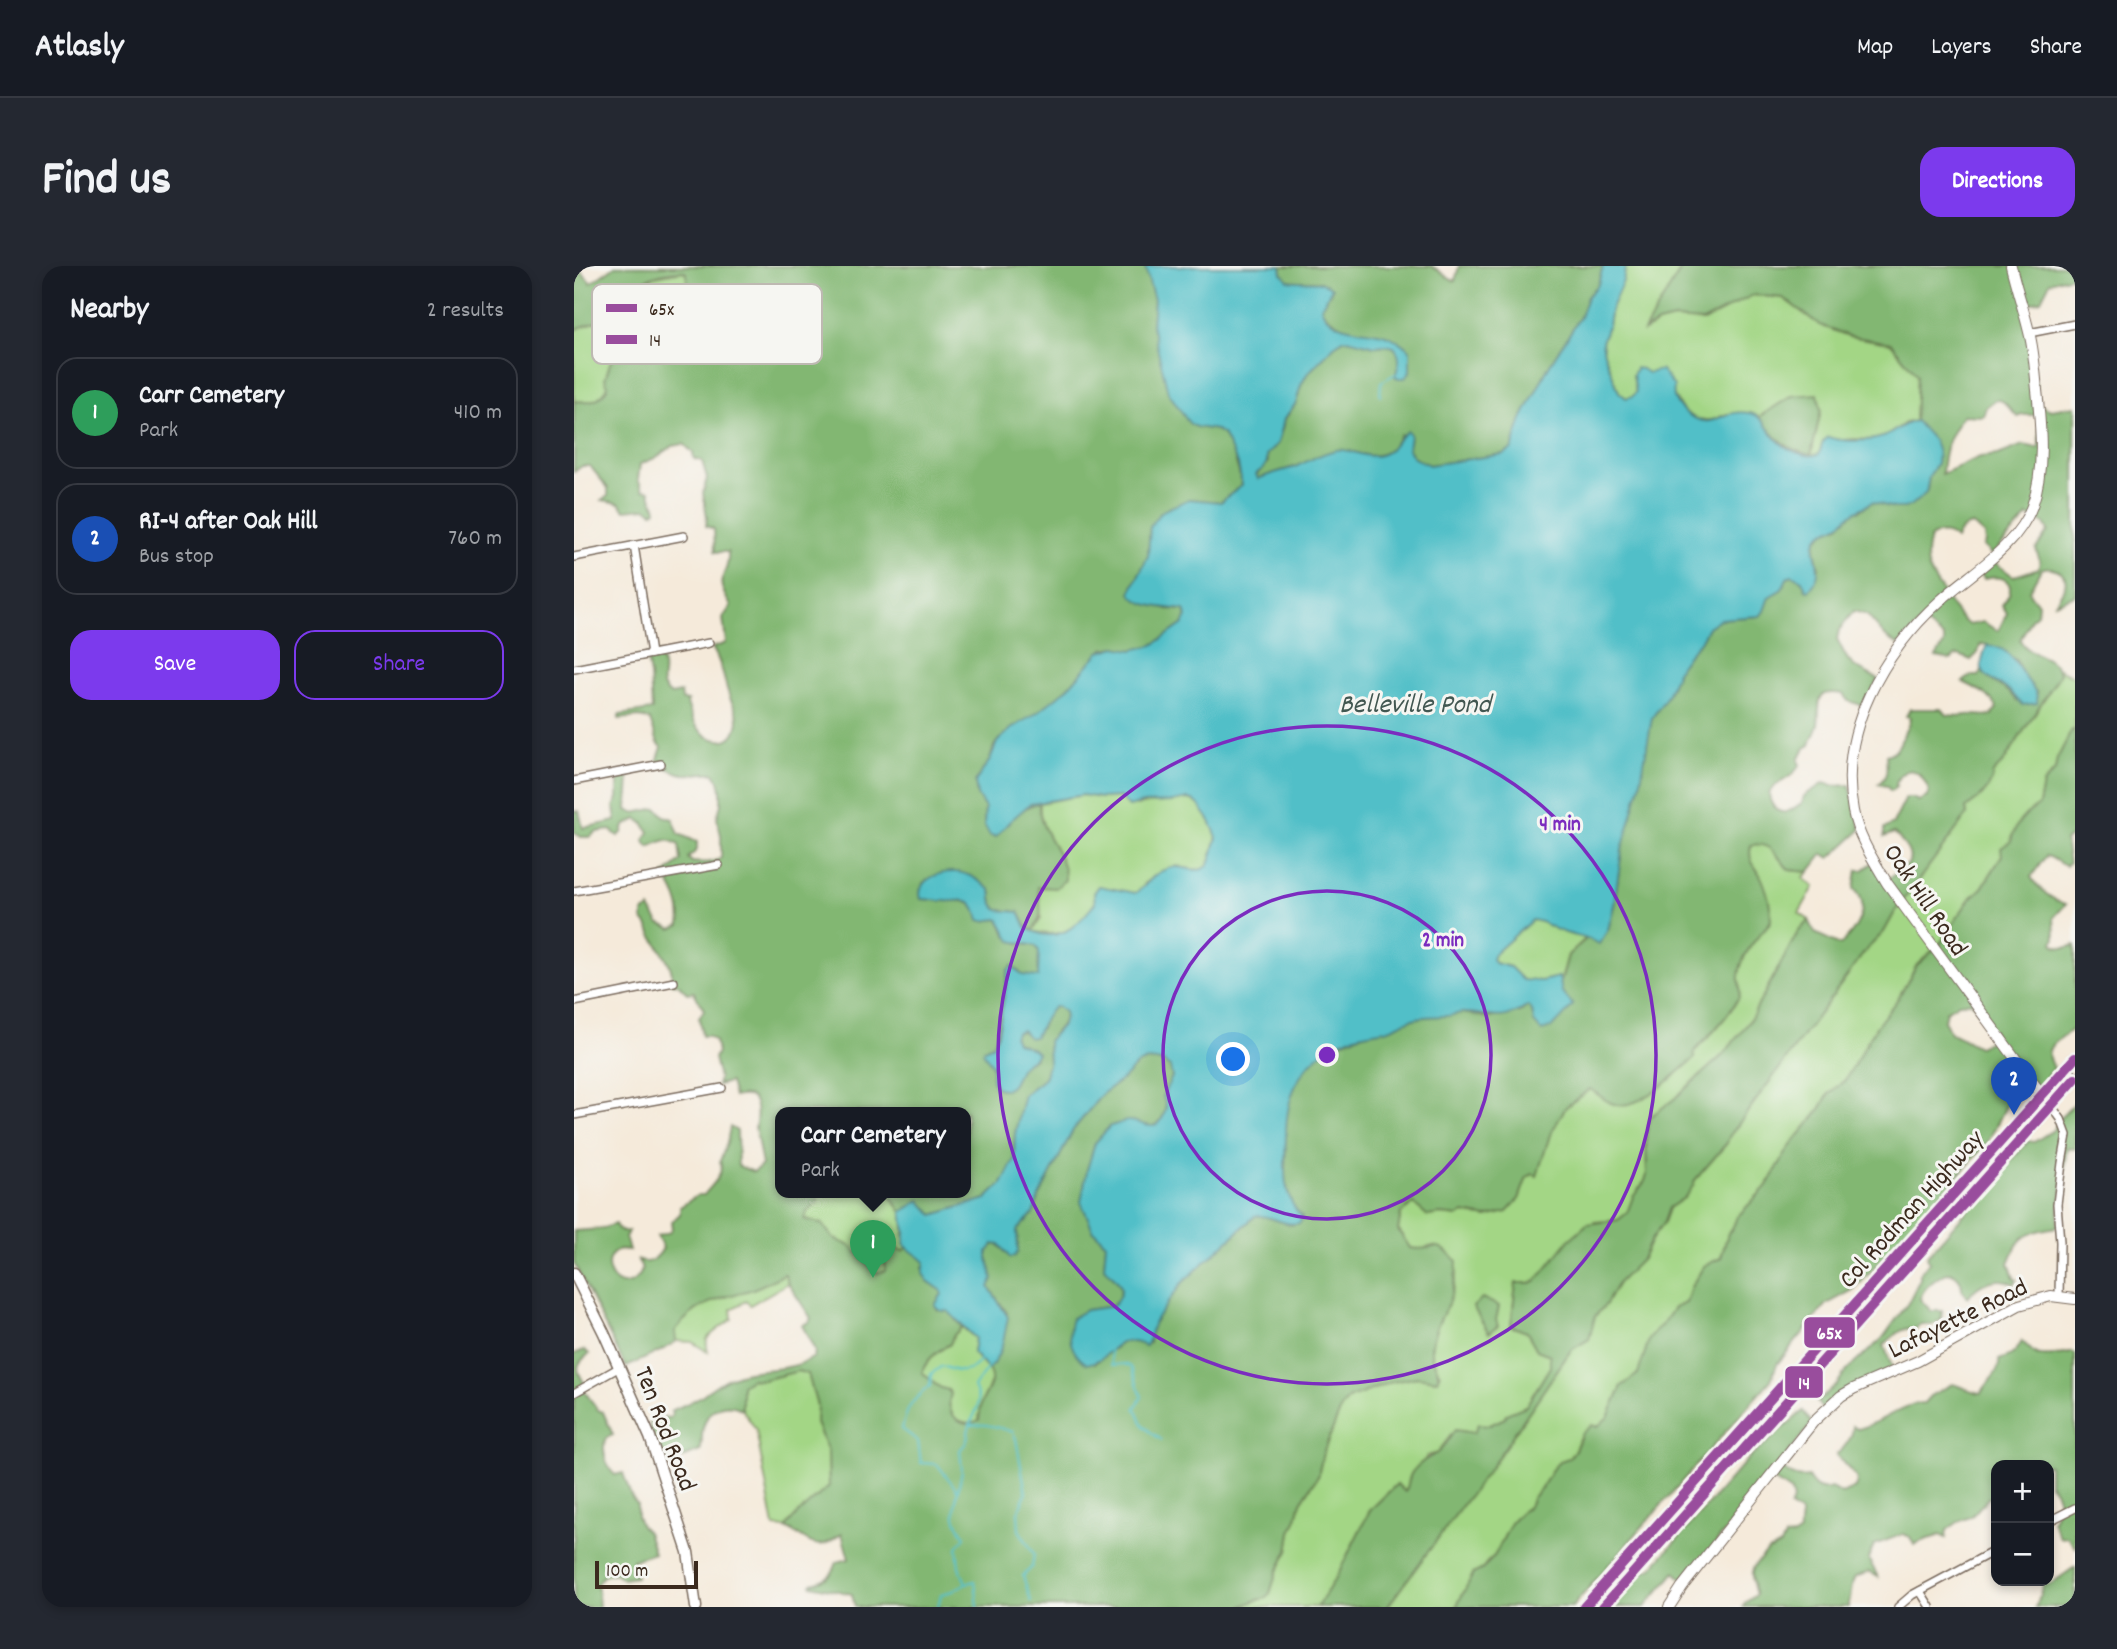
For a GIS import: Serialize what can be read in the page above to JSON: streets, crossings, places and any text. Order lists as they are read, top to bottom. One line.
{"streets":{"highway":["Col Rodman Highway"],"main road":["Ten Rod Road"],"street":["Oak Hill Road","Lafayette Road"]},"crossings":[["Oak Hill Road","Col Rodman Highway"],["Oak Hill Road","Lafayette Road"]],"water":["Belleville Pond"],"lines":["transit line 65x","transit line 14"],"legend":["65x","14"],"scale_bar":"100 m","page":{"header":"Atlasly","nav":["Map","Layers","Share"],"title":"Find us","buttons":["Directions",["Save","Share"]],"heading":["Nearby","2 results"],"list":[{"mark":"1","name":"Carr Cemetery","note":"Park","value":"410 m"},{"mark":"2","name":"RI-4 after Oak Hill","note":"Bus stop","value":"760 m"}],"pins":["2","1"],"popup":["Carr Cemetery","Park"],"map_buttons":["+","−"],"scale":"100 m"},"rings":["4 min","2 min"]}
